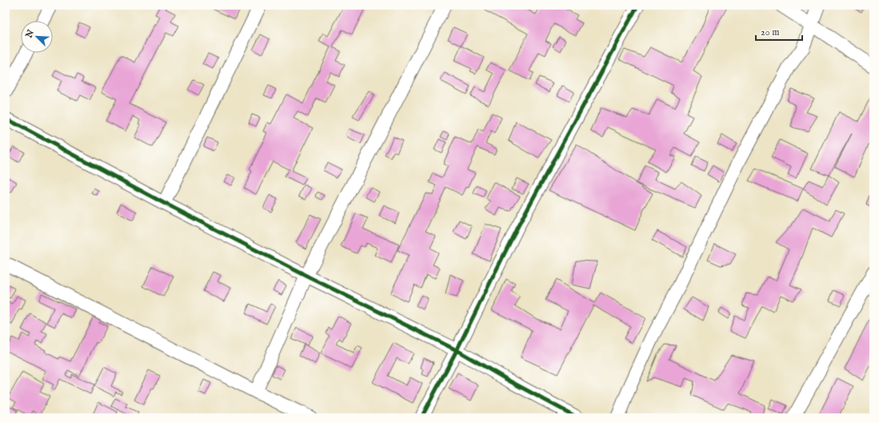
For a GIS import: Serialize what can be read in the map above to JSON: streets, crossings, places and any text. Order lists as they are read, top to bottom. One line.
{"scale_bar":"20 m","north":"top left"}
